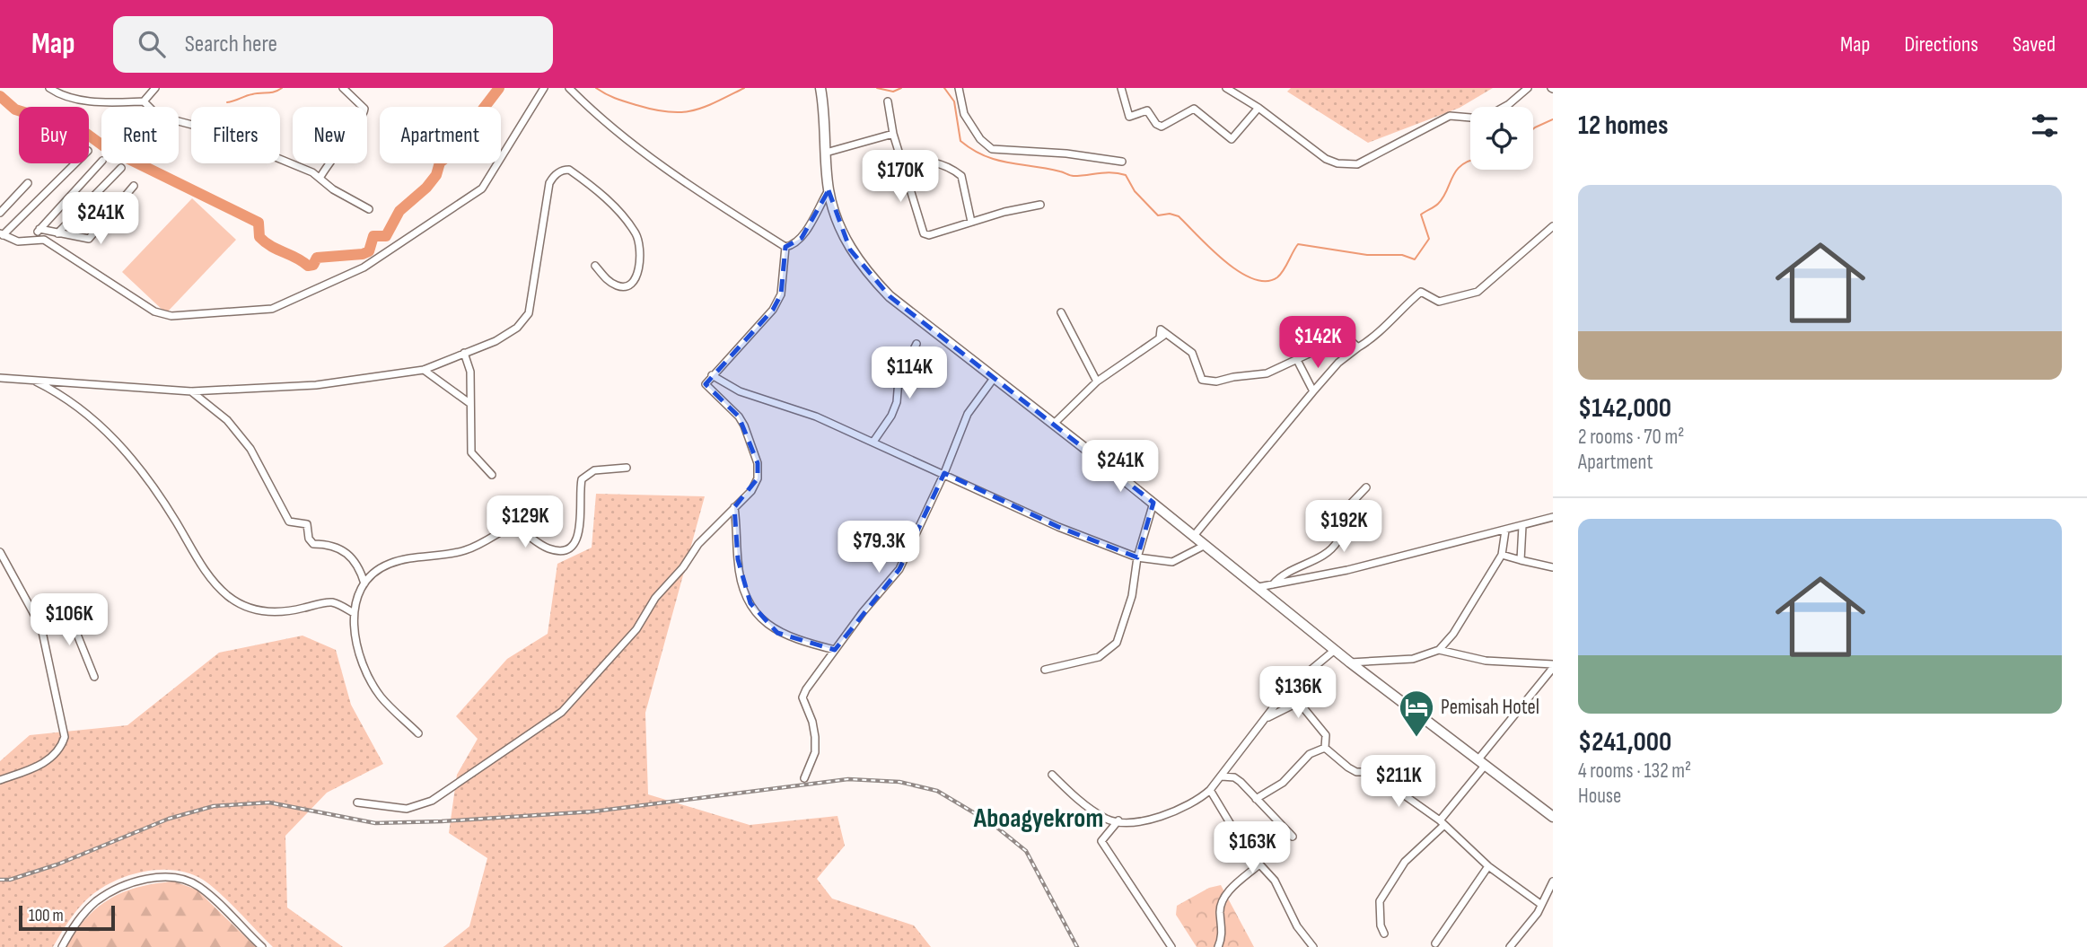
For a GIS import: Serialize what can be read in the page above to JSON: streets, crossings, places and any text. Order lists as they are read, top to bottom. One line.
{"districts":["Aboagyekrom"],"places":{"hotel":["Pemisah Hotel"]},"scale_bar":"100 m","page":{"header":"Map","search":"Search here","nav":["Map","Directions","Saved"],"heading":"12 homes","chip":["Buy","Rent","Filters","New","Apartment"],"price":["$170K","$241K","$142K","$114K","$241K","$129K","$192K","$79.3K","$106K","$136K","$211K","$163K"],"list":[{"name":"$142,000","note":"2 rooms · 70 m² · Apartment"},{"name":"$241,000","note":"4 rooms · 132 m² · House"}],"scale":"100 m"}}
